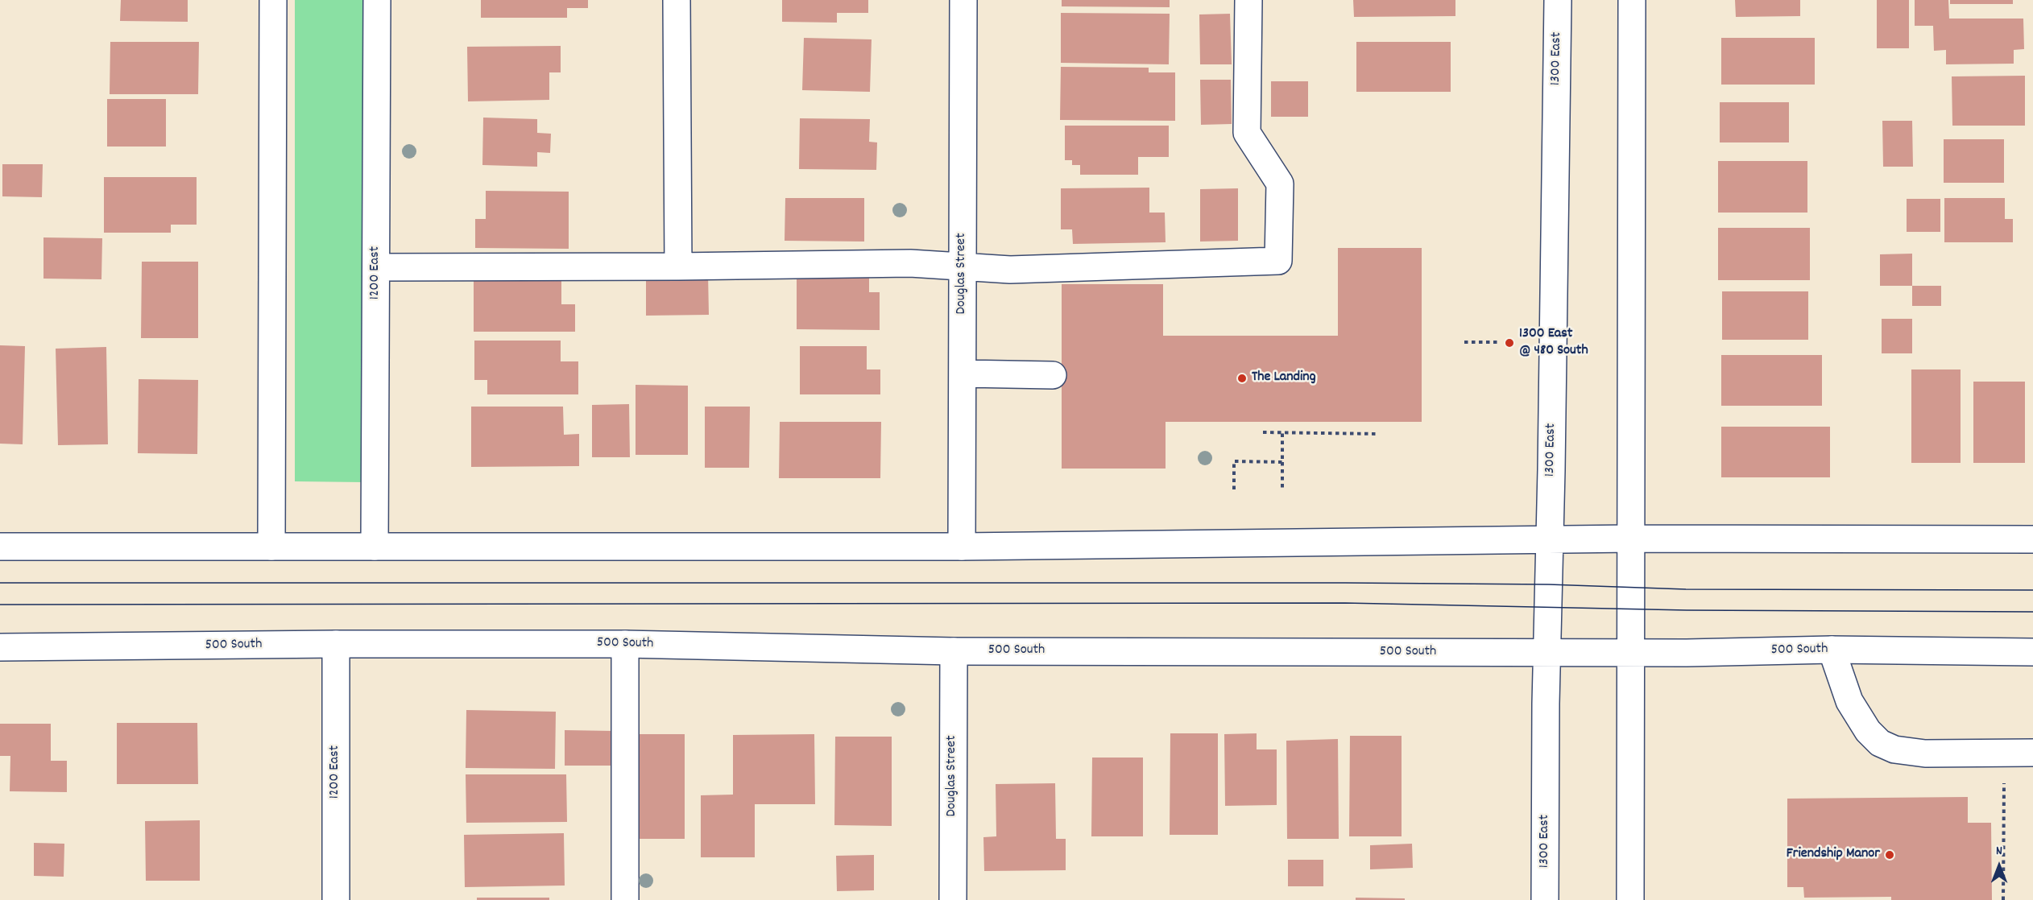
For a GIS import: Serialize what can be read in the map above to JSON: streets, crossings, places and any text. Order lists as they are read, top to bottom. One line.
{"streets":{"main road":["1300 East","1200 East","Douglas Street","500 South"]},"crossings":[["1300 East","500 South"],["1200 East","500 South"],["Douglas Street","500 South"]],"places":["1300 East @ 480 South","The Landing","Friendship Manor"],"north":"top"}
